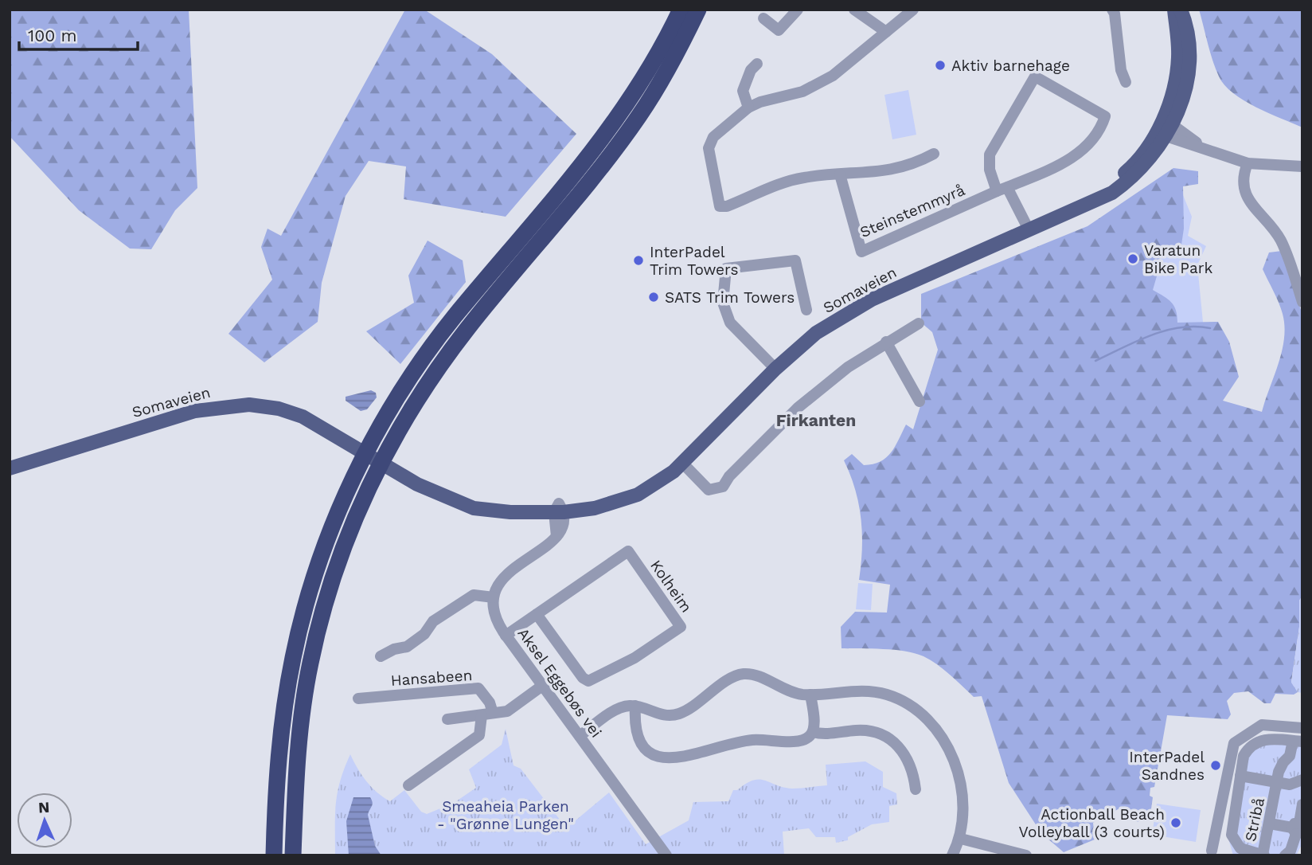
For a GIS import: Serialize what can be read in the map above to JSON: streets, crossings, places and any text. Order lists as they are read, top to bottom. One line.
{"streets":{"main road":["Somaveien"],"street":["Steinstemmyrå","Kolheim","Hansabeen","Aksel Eggebøs vei","Stribå"]},"crossings":[["Steinstemmyrå","Somaveien"],["Kolheim","Aksel Eggebøs vei"]],"districts":["Firkanten"],"parks":["Smeaheia Parken - \"Grønne Lungen\""],"places":["Aktiv barnehage","Varatun Bike Park","InterPadel Trim Towers","SATS Trim Towers","InterPadel Sandnes","Actionball Beach Volleyball (3 courts)"],"scale_bar":"100 m","north":"top"}
